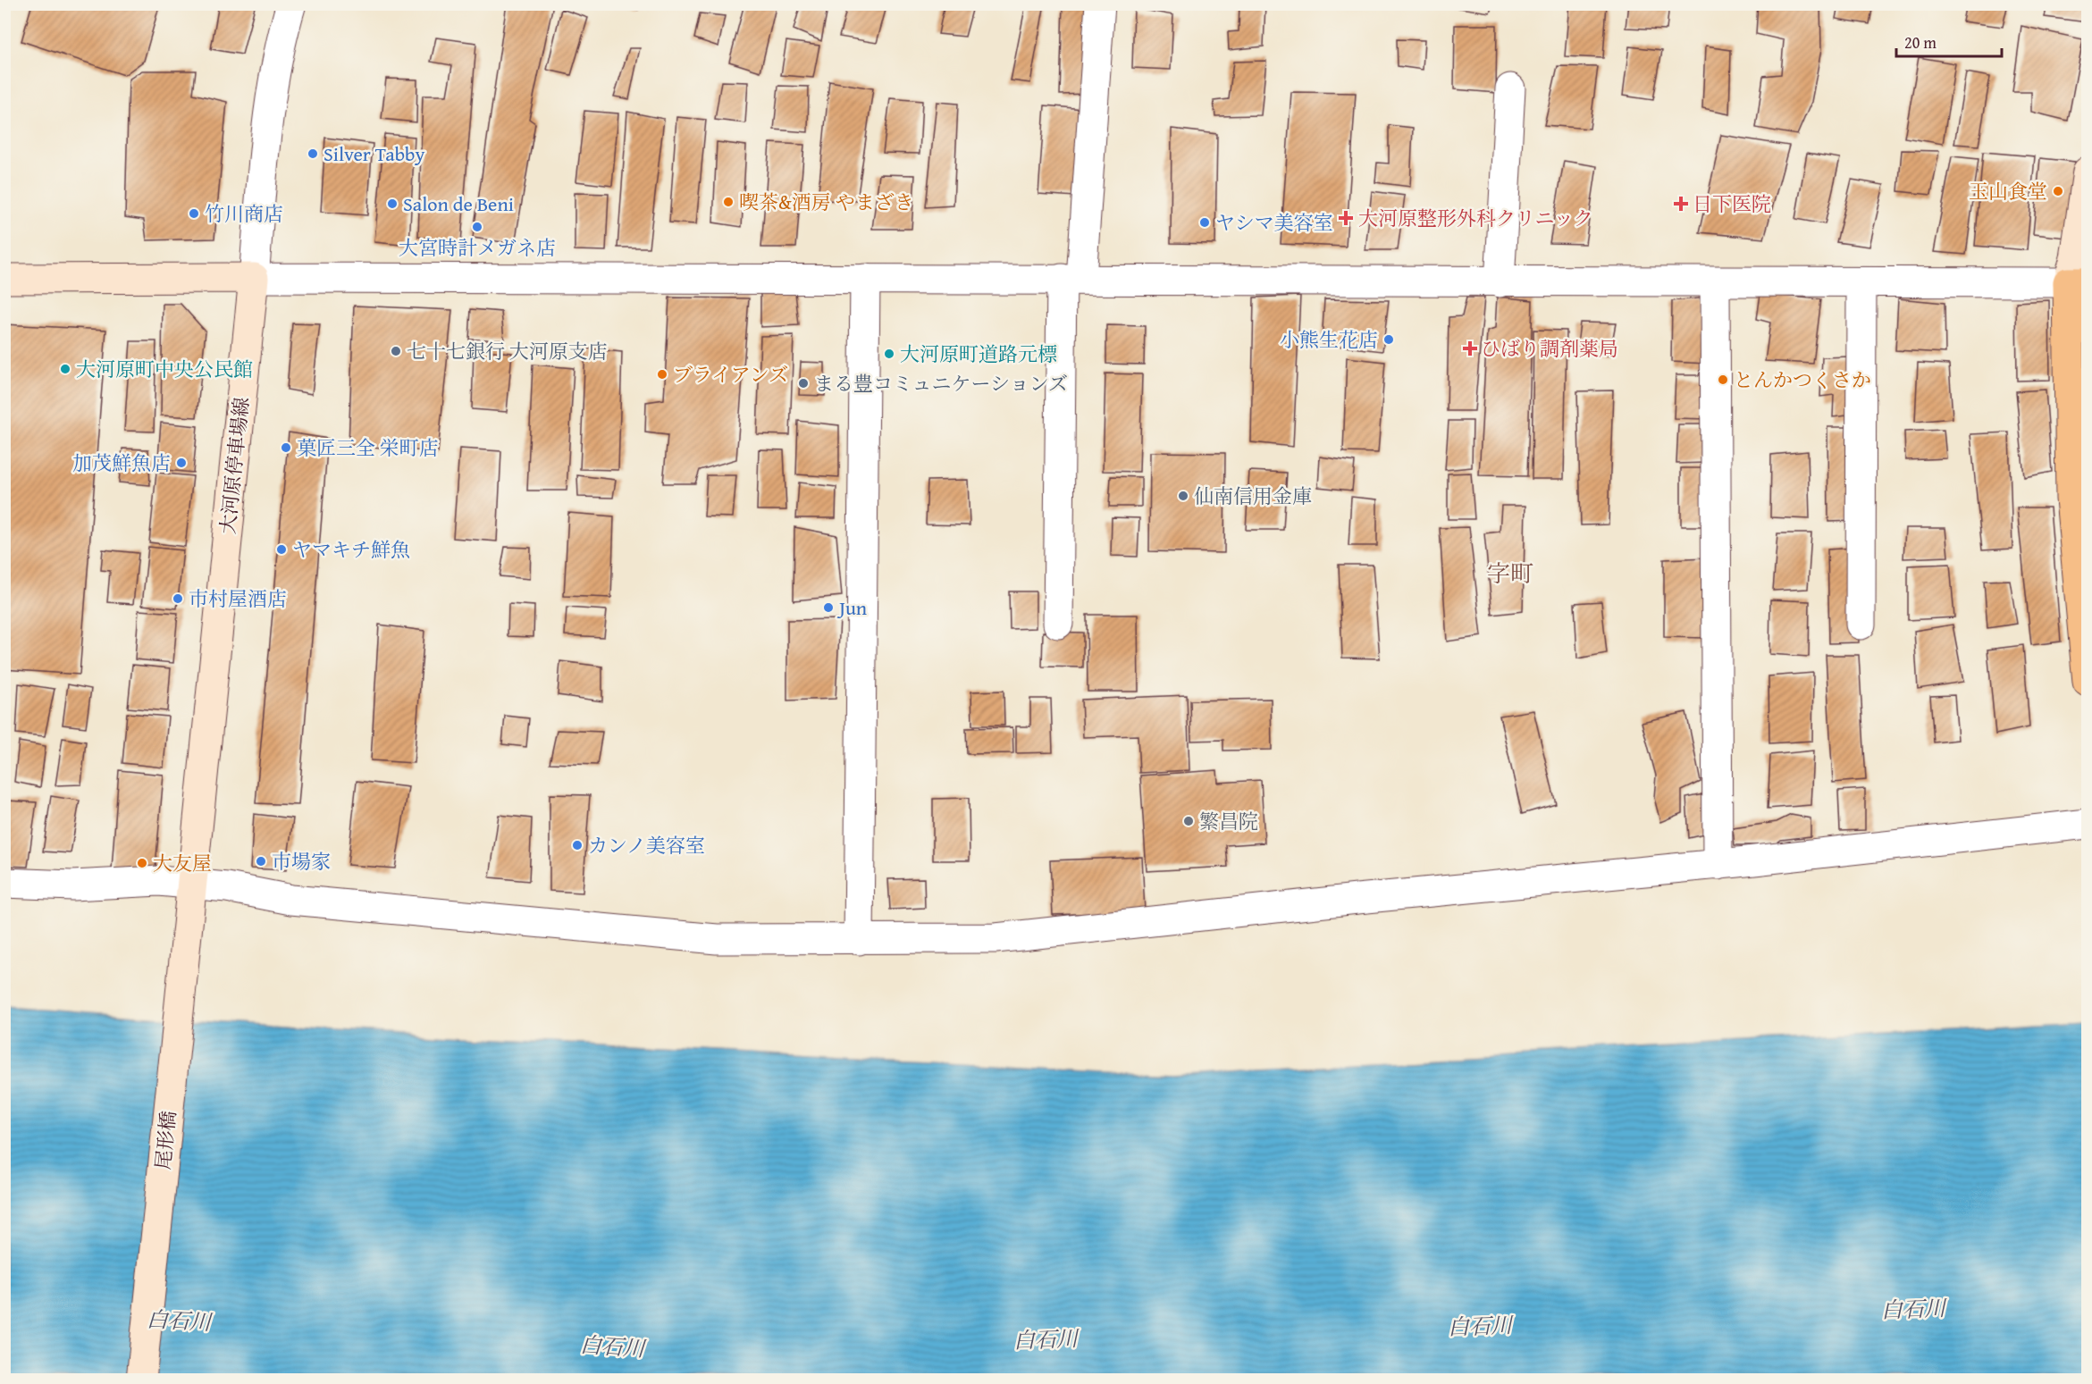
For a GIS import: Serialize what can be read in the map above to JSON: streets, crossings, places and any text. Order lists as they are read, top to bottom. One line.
{"streets":{"main road":["大河原停車場線","尾形橋"]},"crossings":[["大河原停車場線","尾形橋"]],"districts":["字町"],"water":["白石川"],"places":{"other":["Silver Tabby","玉山食堂","喫茶&酒房 やまざき","Salon de Beni","竹川商店","ヤシマ美容室","大宮時計メガネ店","小熊生花店","七十七銀行 大河原支店","大河原町道路元標","大河原町中央公民館","ブライアンズ","とんかつくさか","まる豊コミュニケーションズ","菓匠三全 栄町店","加茂鮮魚店","仙南信用金庫","ヤマキチ鮮魚","市村屋酒店","Jun","繁昌院","カンノ美容室","市場家","大友屋"],"health":["日下医院","大河原整形外科クリニック","ひばり調剤薬局"]},"scale_bar":"20 m"}
